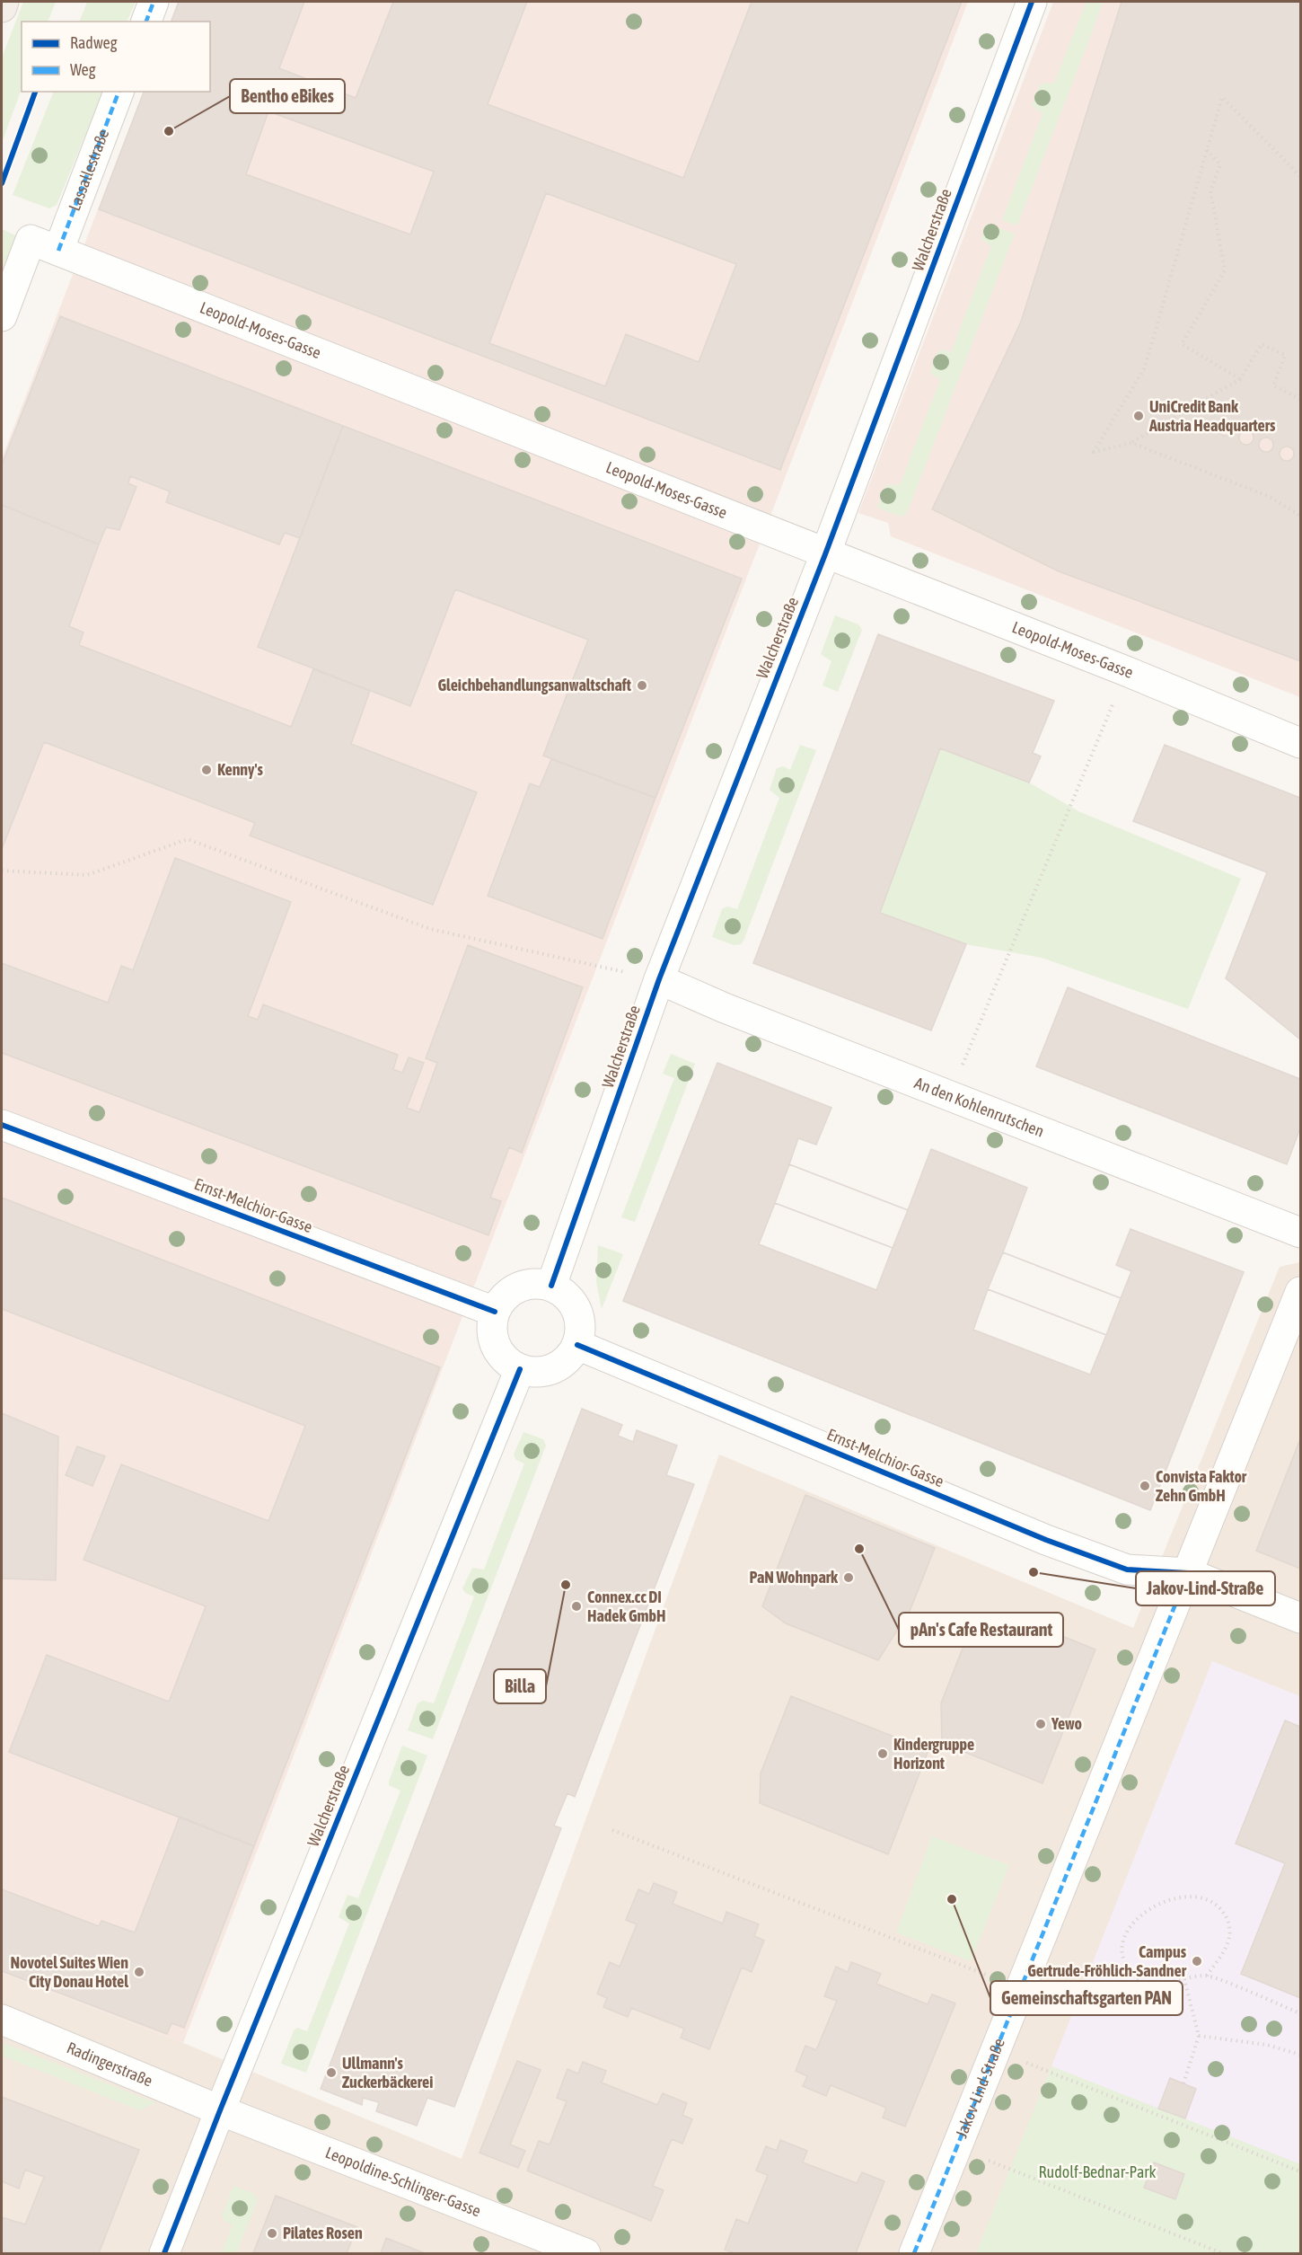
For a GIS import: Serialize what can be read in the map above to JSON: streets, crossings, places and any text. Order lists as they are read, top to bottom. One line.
{"streets":{"street":["Lassallestraße","Walcherstraße","Leopold-Moses-Gasse","An den Kohlenrutschen","Ernst-Melchior-Gasse","Radingerstraße","Jakov-Lind-Straße","Leopoldine-Schlinger-Gasse"]},"crossings":[["Lassallestraße","Leopold-Moses-Gasse"],["Walcherstraße","Leopold-Moses-Gasse"],["Walcherstraße","An den Kohlenrutschen"],["Walcherstraße","Ernst-Melchior-Gasse"],["Walcherstraße","Radingerstraße"],["Walcherstraße","Leopoldine-Schlinger-Gasse"],["Ernst-Melchior-Gasse","Jakov-Lind-Straße"],["Radingerstraße","Leopoldine-Schlinger-Gasse"]],"parks":["Rudolf-Bednar-Park"],"places":["Bentho eBikes","UniCredit Bank Austria Headquarters","Gleichbehandlungsanwaltschaft","Kenny's","Convista Faktor Zehn GmbH","pAn's Cafe Restaurant","Jakov-Lind-Straße","PaN Wohnpark","Billa","Connex.cc DI Hadek GmbH","Yewo","Kindergruppe Horizont","Gemeinschaftsgarten PAN","Campus Gertrude-Fröhlich-Sandner","Novotel Suites Wien City Donau Hotel","Ullmann's Zuckerbäckerei","Pilates Rosen"],"legend":["Radweg","Weg"]}
